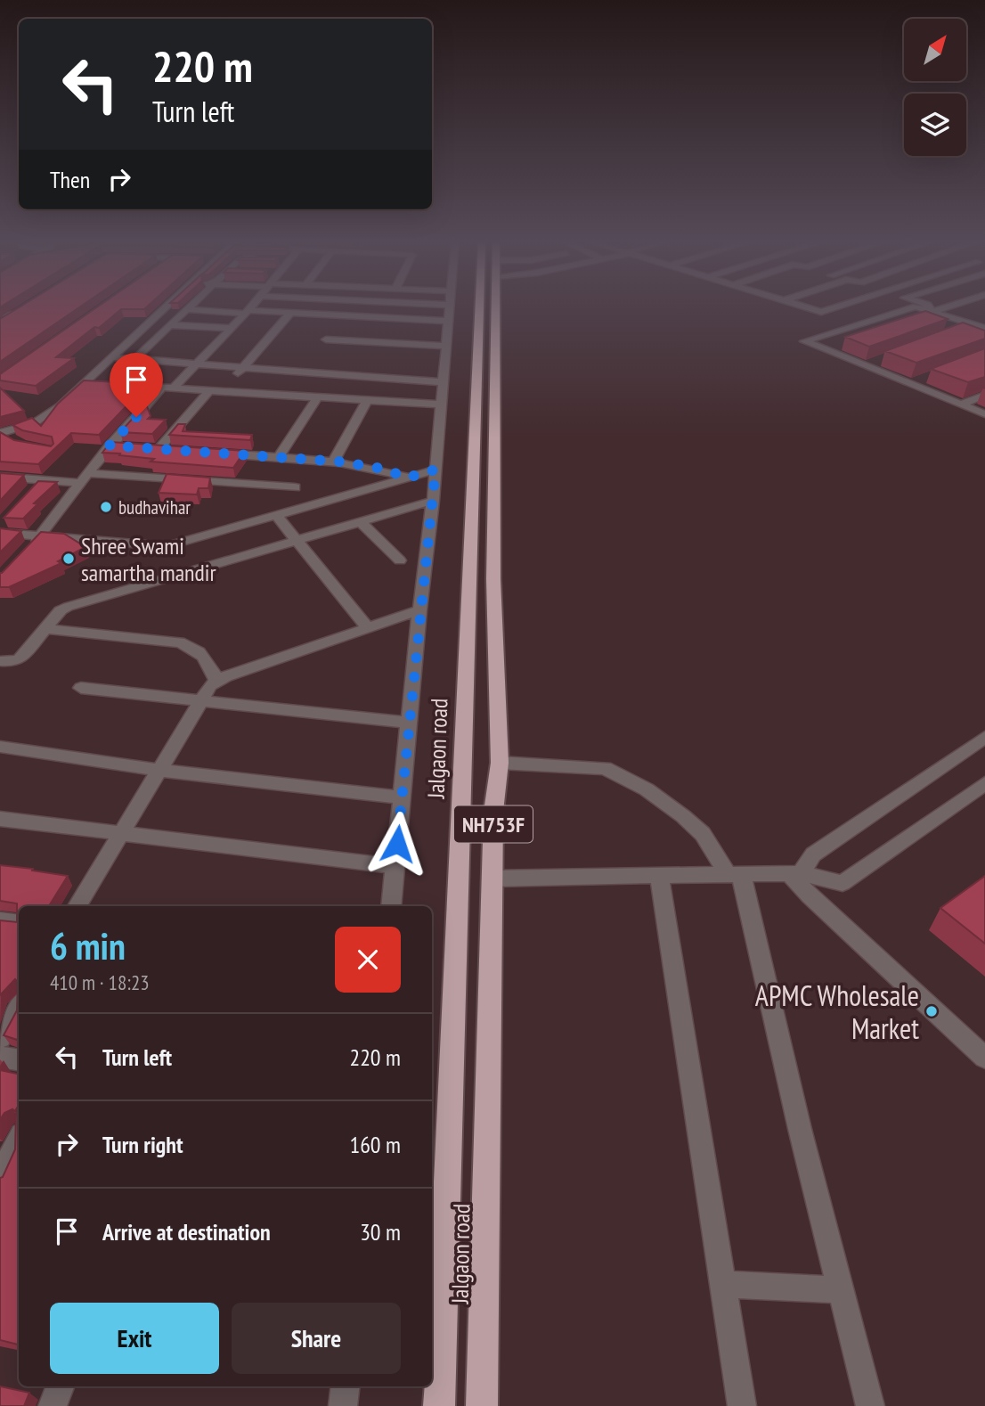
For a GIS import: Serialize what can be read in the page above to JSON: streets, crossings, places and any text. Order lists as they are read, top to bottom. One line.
{"streets":{"highway":["Jalgaon road","NH753F"]},"places":["budhavihar","Shree Swami samartha mandir","APMC Wholesale Market"],"north":"top right","page":{"turn":["220 m","Turn left"],"then":"Then","heading":["6 min","410 m · 18:23"],"list":[{"name":"Turn left","value":"220 m"},{"name":"Turn right","value":"160 m"},{"name":"Arrive at destination","value":"30 m"}],"buttons":["Exit","Share"]}}
